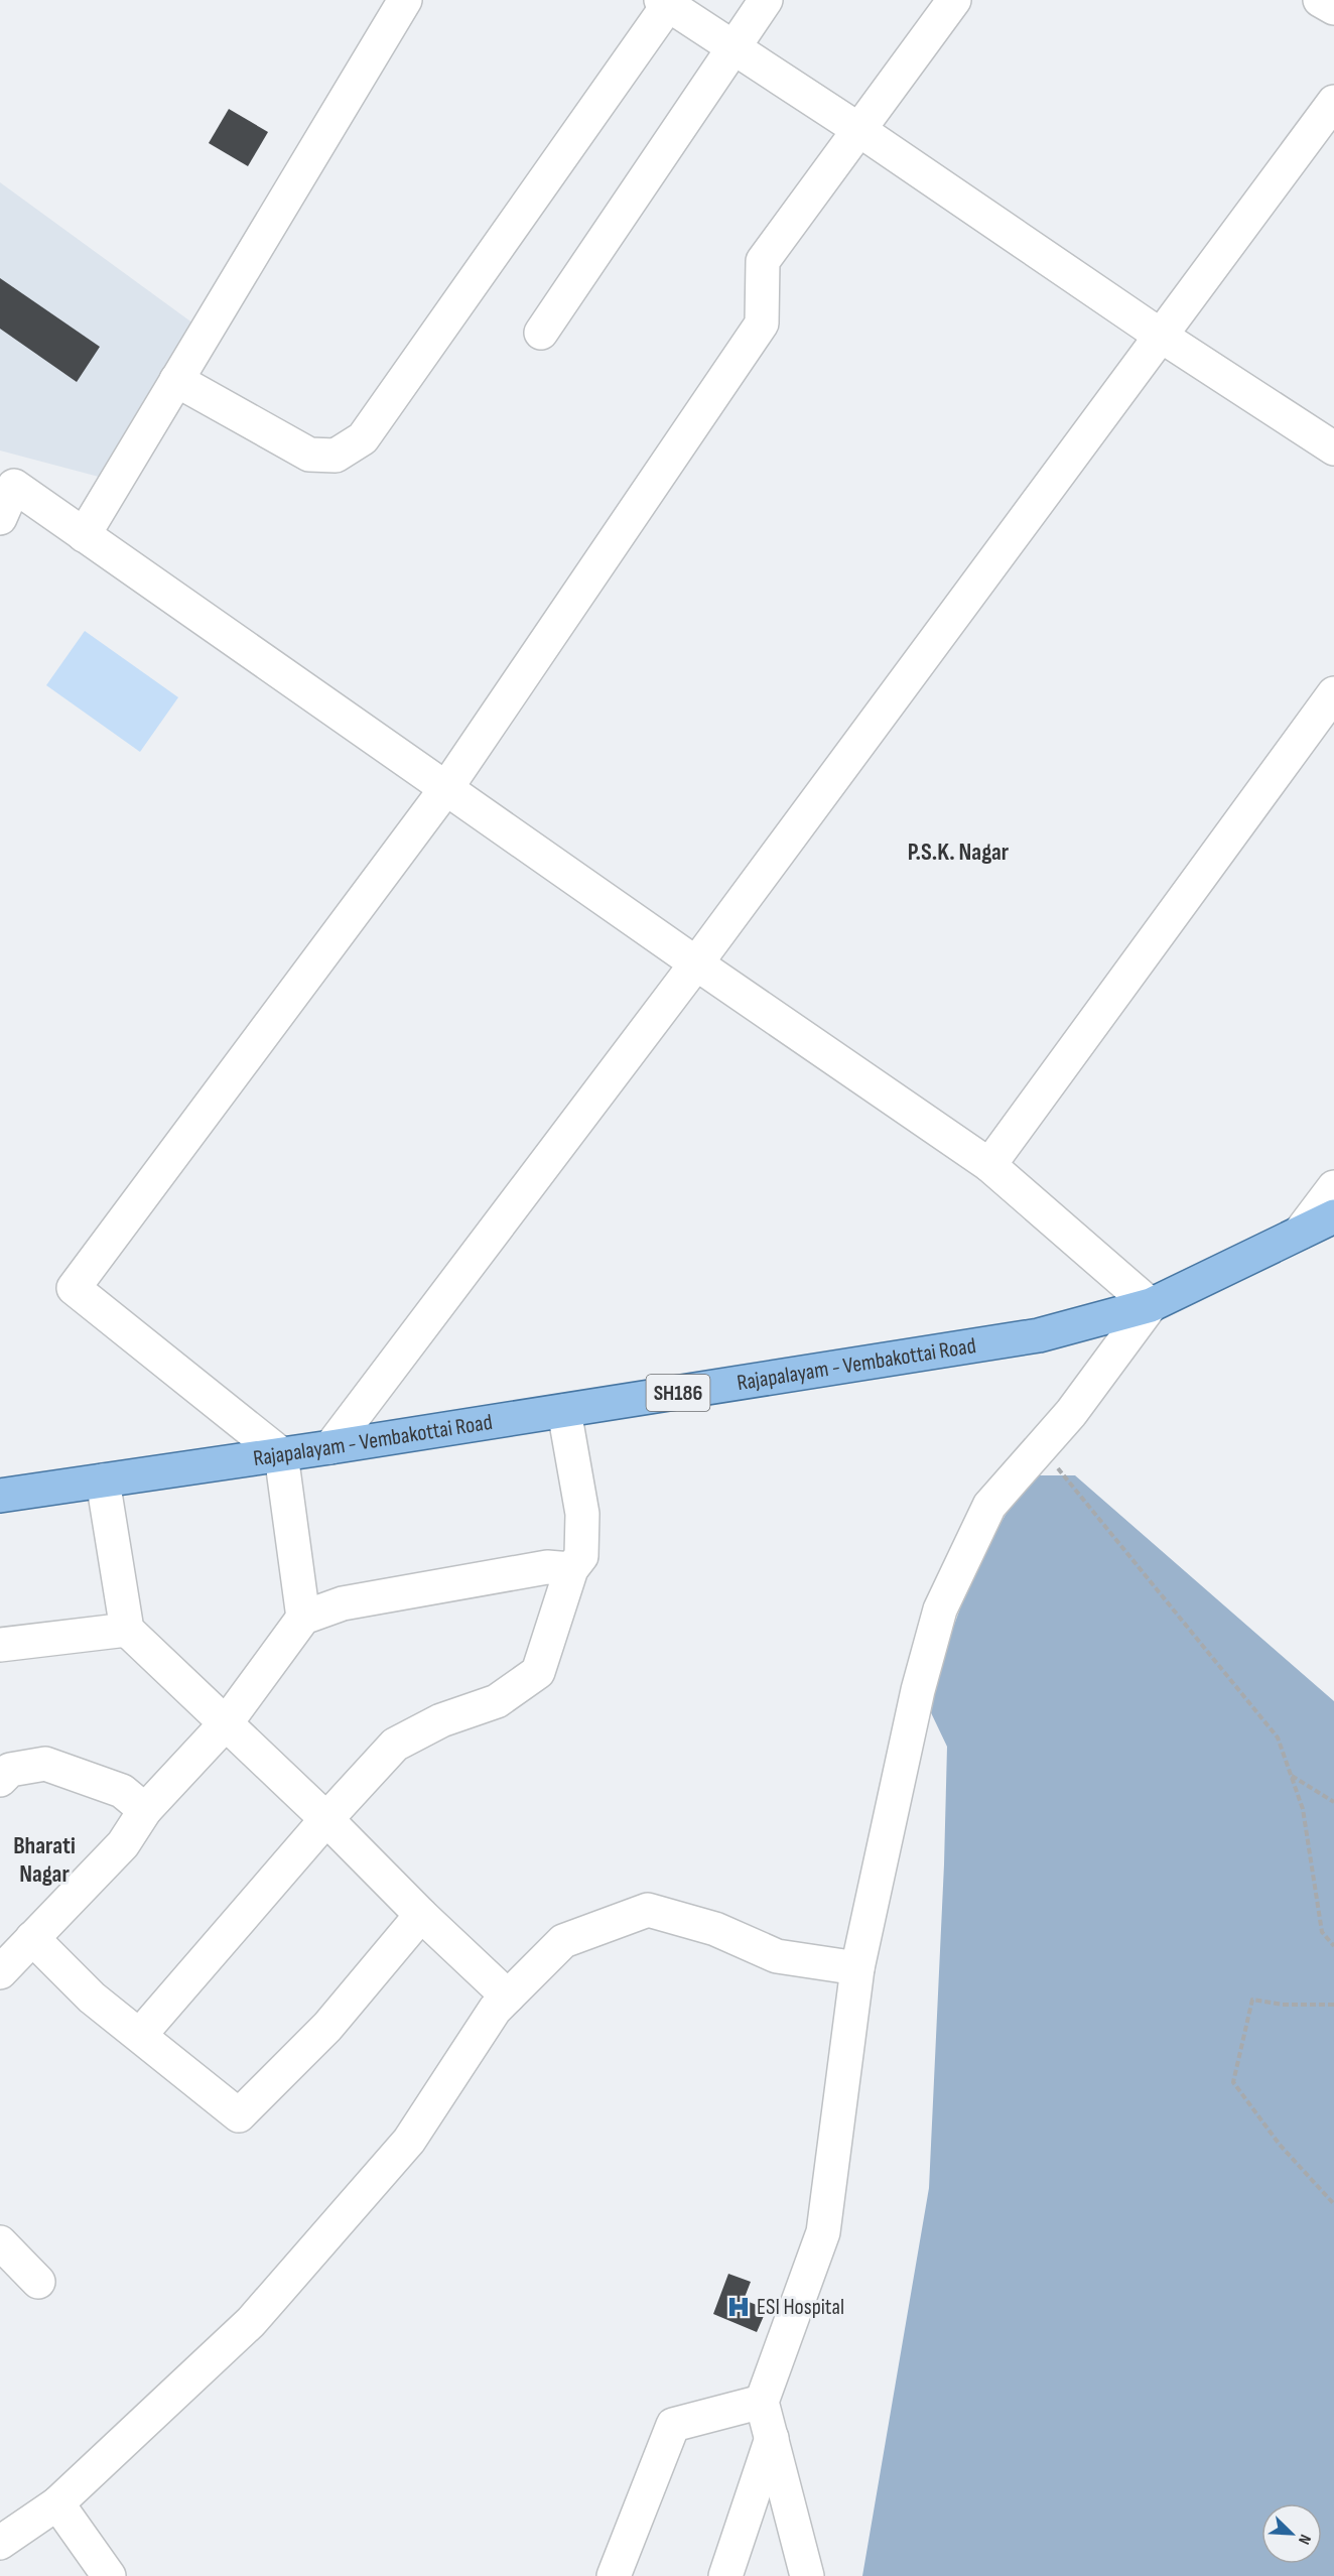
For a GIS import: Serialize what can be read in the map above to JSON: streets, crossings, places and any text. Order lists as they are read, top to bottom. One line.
{"streets":{"main road":["Rajapalayam - Vembakottai Road","SH186"]},"districts":["P.S.K. Nagar","Bharati Nagar"],"places":{"hospital":["ESI Hospital"]},"north":"bottom right"}
